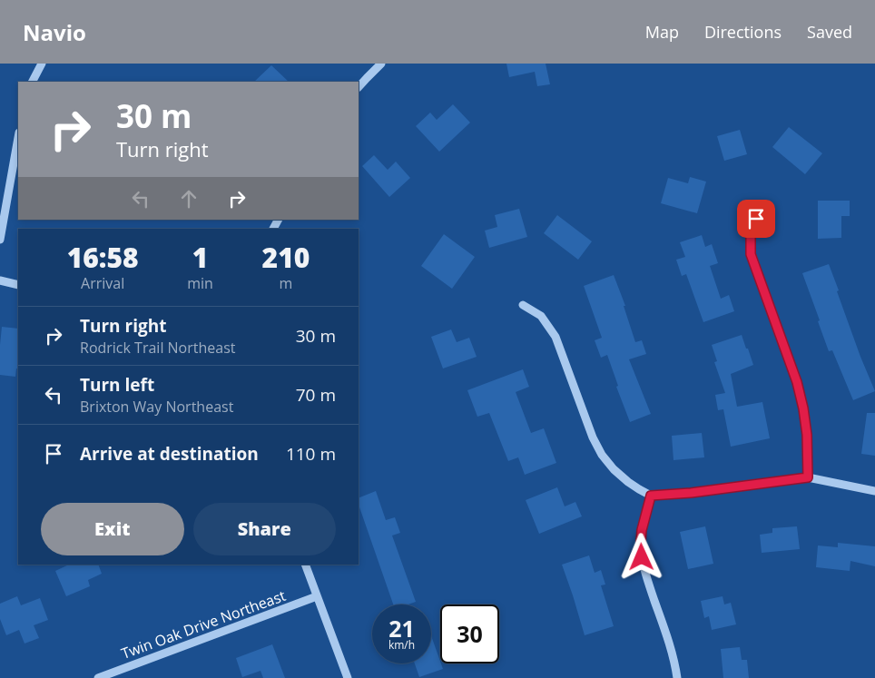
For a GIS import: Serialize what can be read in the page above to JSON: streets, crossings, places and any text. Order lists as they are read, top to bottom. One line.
{"streets":{"street":["Twin Oak Drive Northeast"]},"page":{"header":"Navio","nav":["Map","Directions","Saved"],"turn":["30 m","Turn right"],"eta":["16:58","Arrival","1","min","210","m"],"list":[{"name":"Turn right","note":"Rodrick Trail Northeast","value":"30 m"},{"name":"Turn left","note":"Brixton Way Northeast","value":"70 m"},{"name":"Arrive at destination","value":"110 m"}],"buttons":["Exit","Share"],"speed":"21 km/h","limit":"30"}}
